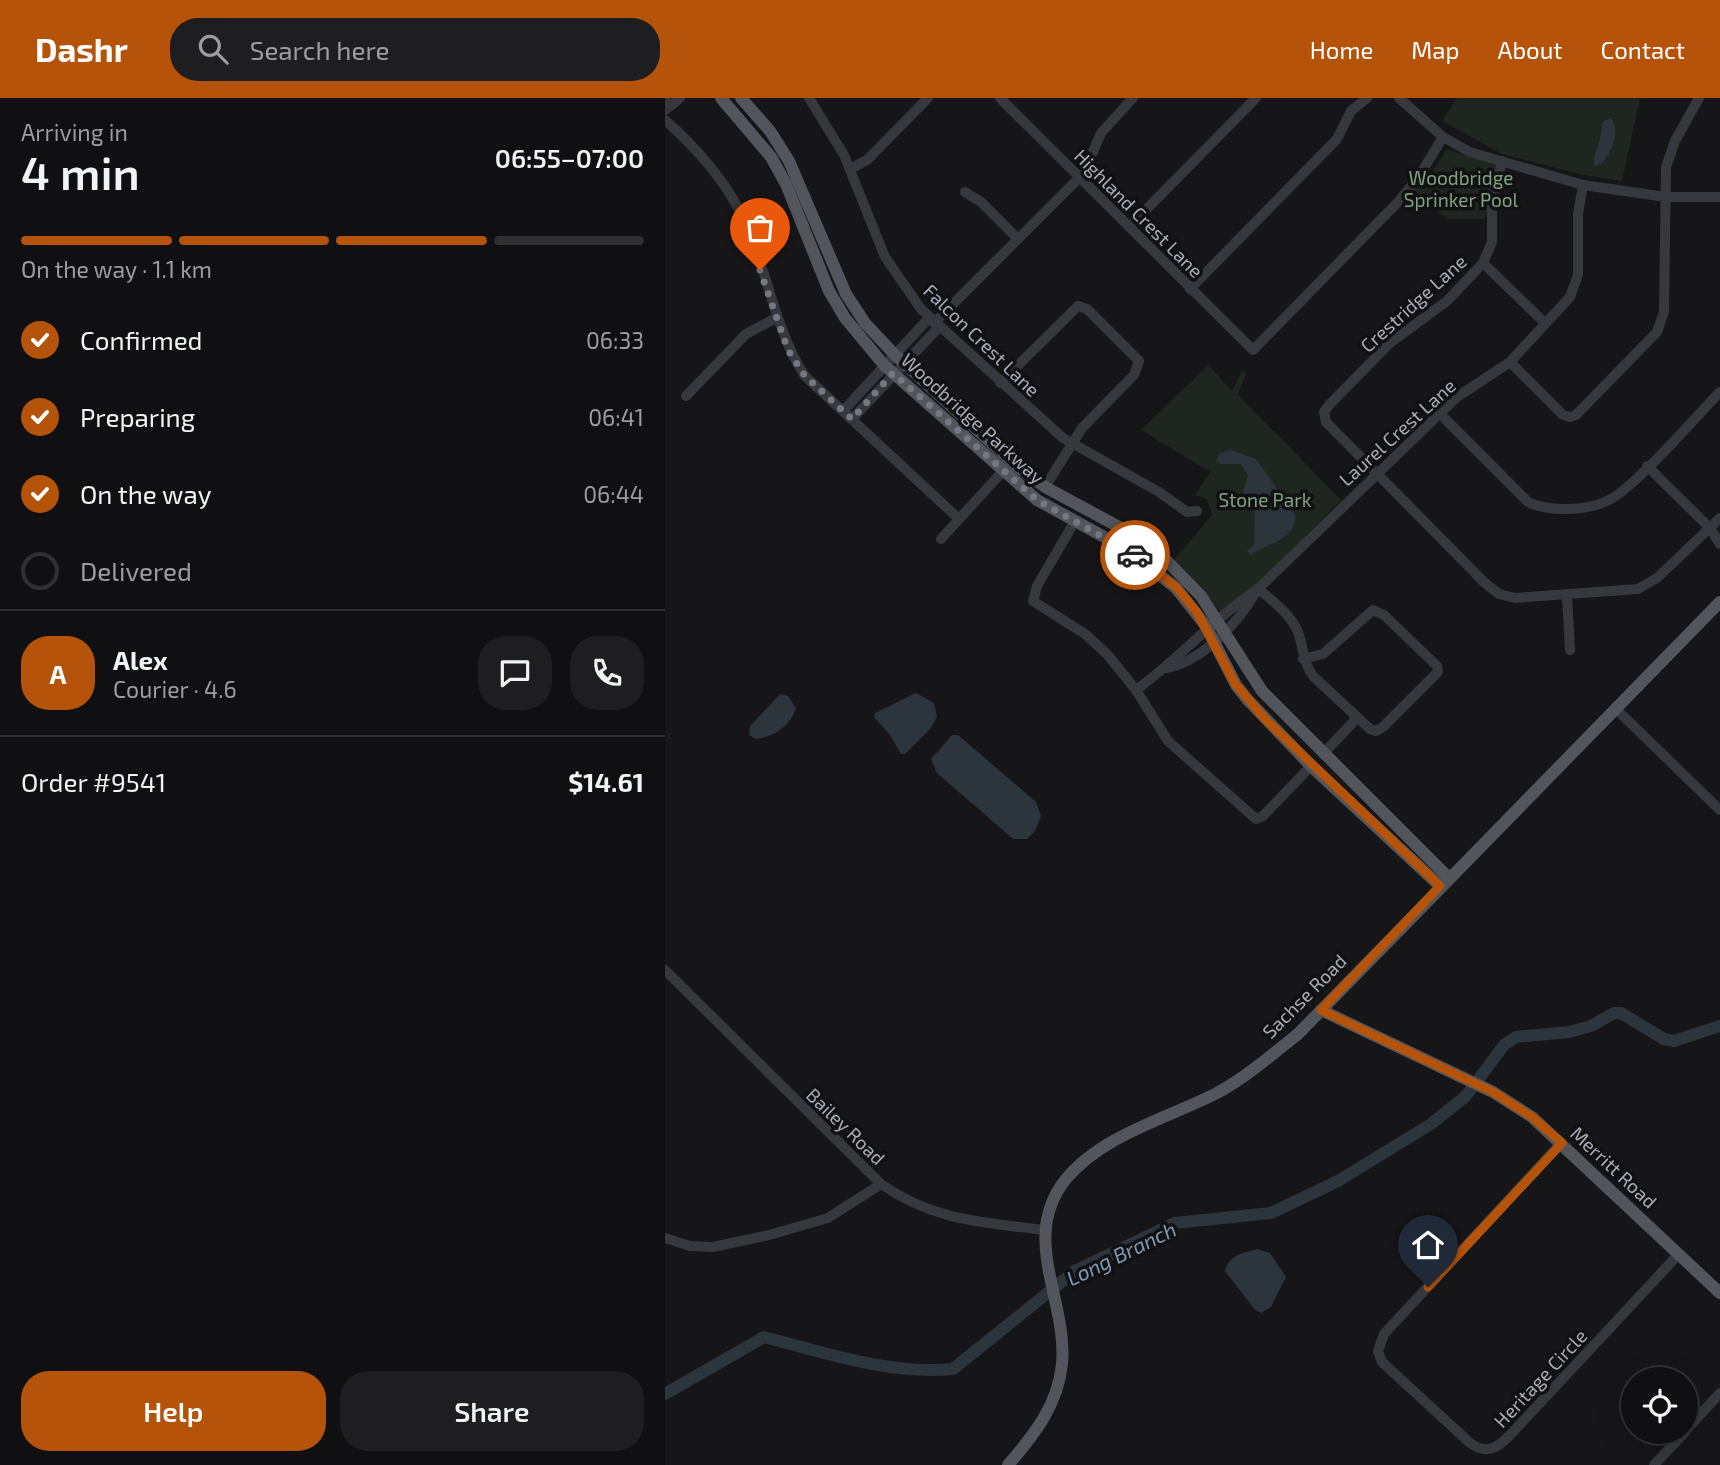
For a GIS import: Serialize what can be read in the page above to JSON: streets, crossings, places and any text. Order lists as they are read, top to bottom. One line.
{"streets":{"main road":["Woodbridge Parkway","Sachse Road","Merritt Road"],"street":["Highland Crest Lane","Crestridge Lane","Falcon Crest Lane","Laurel Crest Lane","Bailey Road","Heritage Circle"]},"crossings":[["Crestridge Lane","Laurel Crest Lane"],["Woodbridge Parkway","Laurel Crest Lane"],["Woodbridge Parkway","Sachse Road"],["Sachse Road","Bailey Road"],["Sachse Road","Merritt Road"],["Merritt Road","Heritage Circle"]],"water":["Long Branch"],"parks":["Woodbridge Sprinker Pool","Stone Park"],"page":{"header":"Dashr","search":"Search here","nav":["Home","Map","About","Contact"],"heading":["4 min","Arriving in","06:55–07:00"],"panel":["Alex","Courier · 4.6","Order #9541","$14.61"],"bar":"On the way · 1.1 km","list":[["Confirmed","06:33"],["Preparing","06:41"],["On the way","06:44"],"Delivered"],"round":"A","buttons":["Help","Share"]}}
